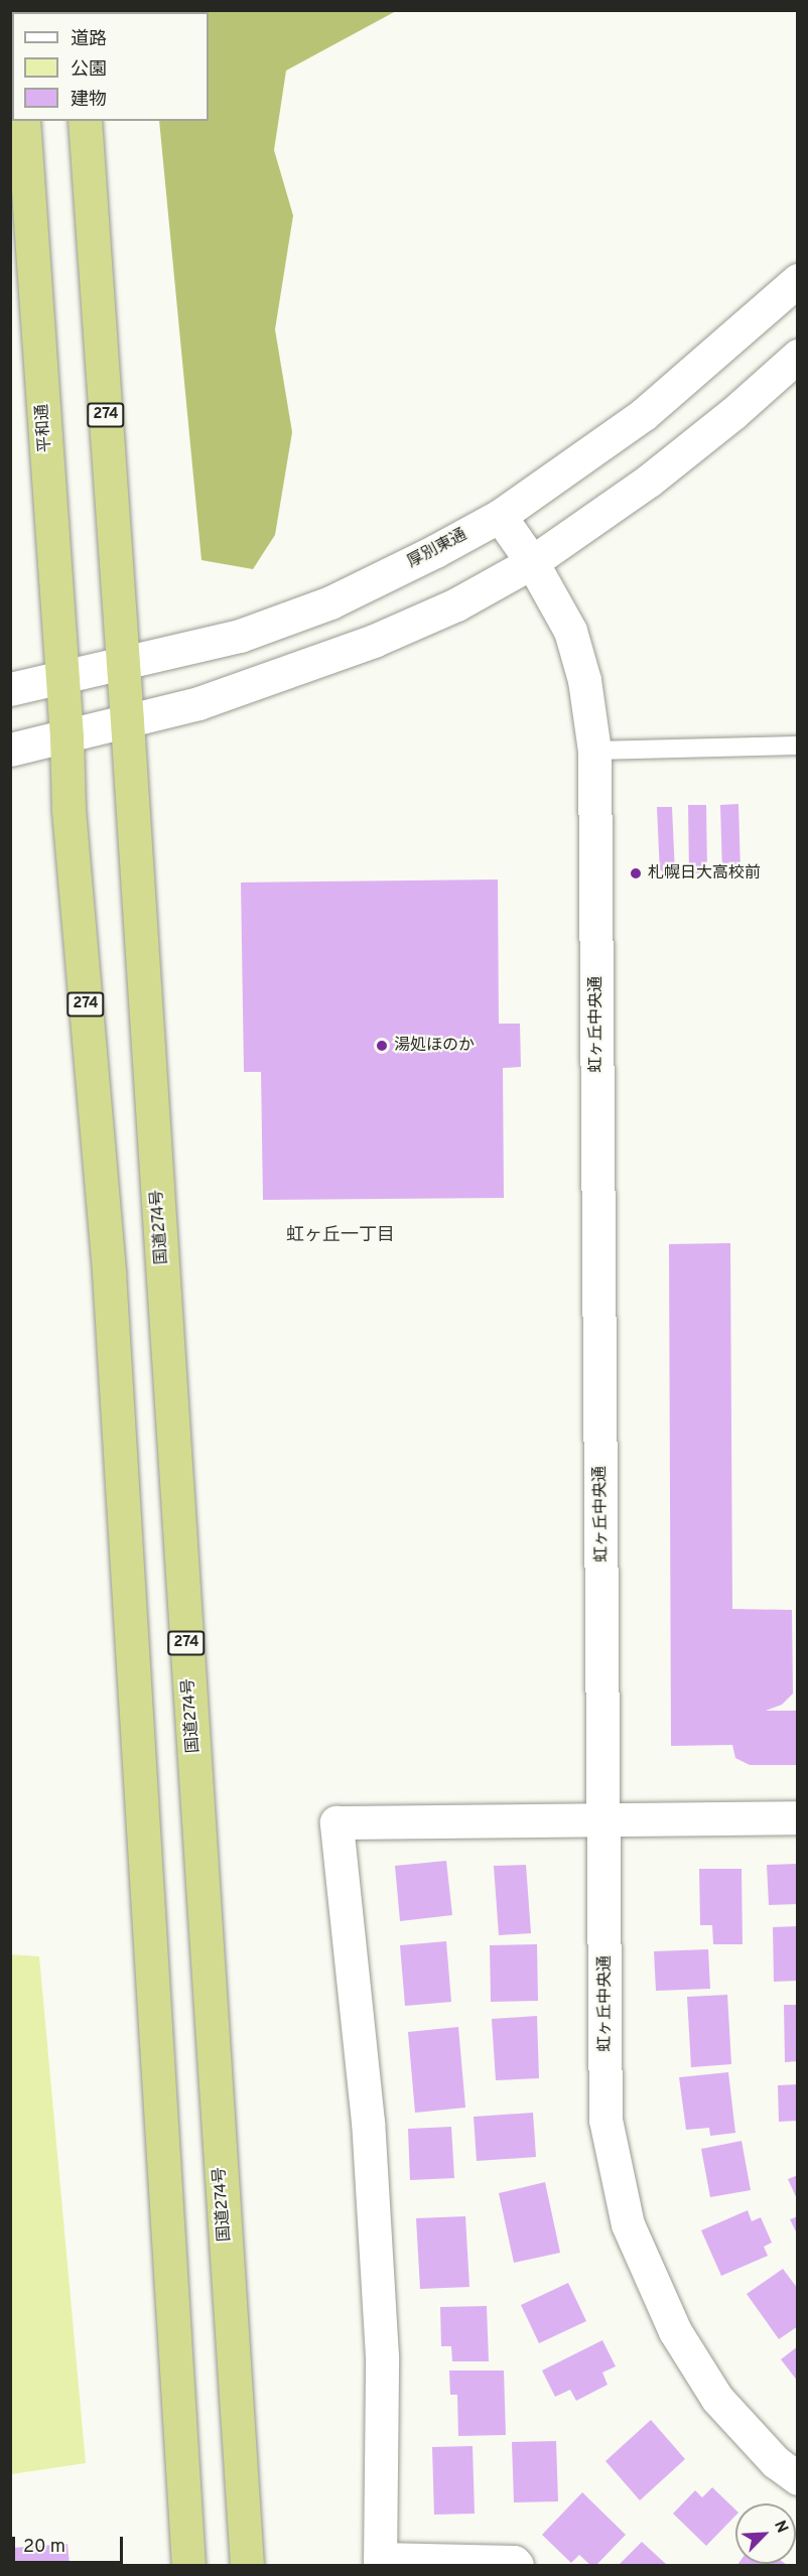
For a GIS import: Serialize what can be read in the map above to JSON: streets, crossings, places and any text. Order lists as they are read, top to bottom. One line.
{"streets":{"highway":["274","平和通","国道274号"],"street":["厚別東通","虹ヶ丘中央通"]},"crossings":[["274","平和通"],["274","厚別東通"],["274","国道274号"],["平和通","厚別東通"],["厚別東通","虹ヶ丘中央通"]],"districts":["虹ヶ丘一丁目"],"places":["札幌日大高校前","湯処ほのか"],"legend":["道路","公園","建物"],"scale_bar":"20 m","north":"top right"}
